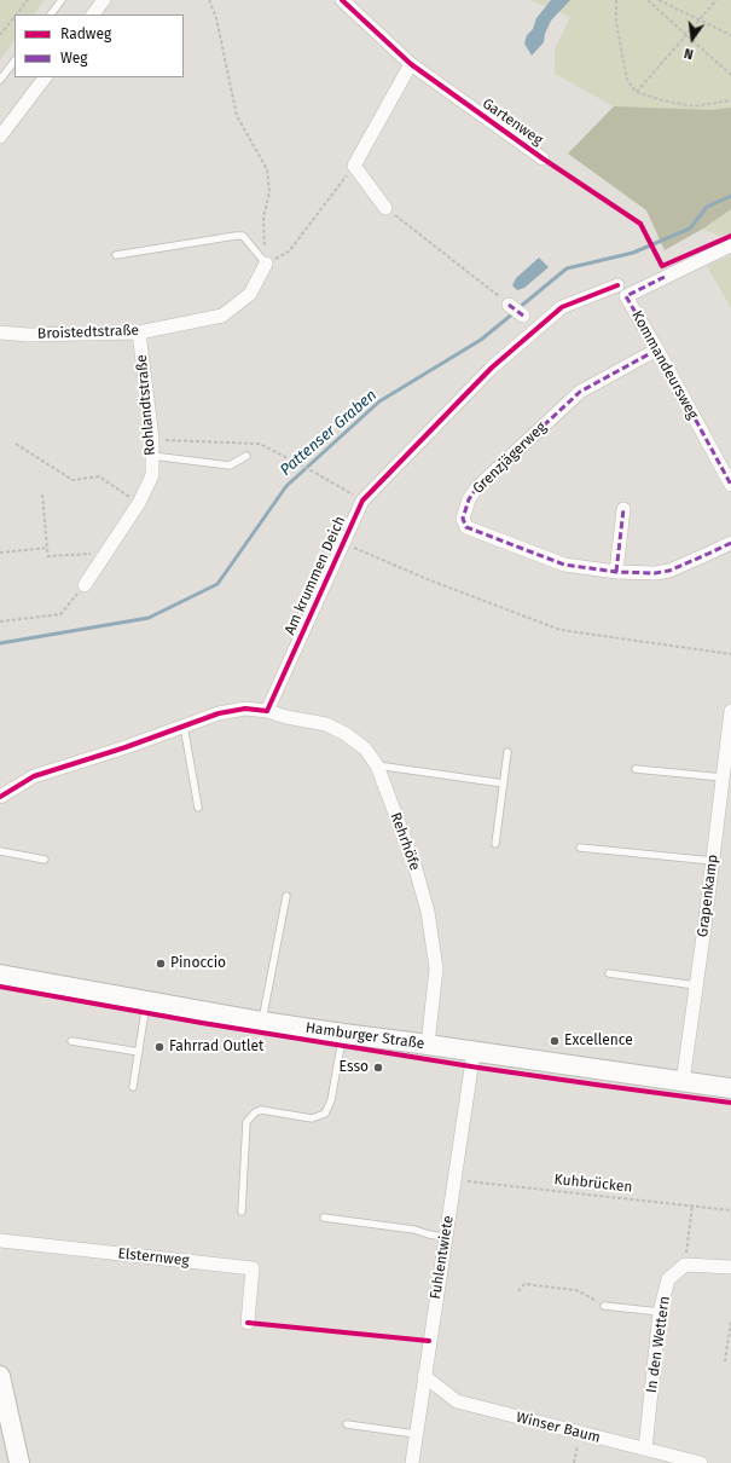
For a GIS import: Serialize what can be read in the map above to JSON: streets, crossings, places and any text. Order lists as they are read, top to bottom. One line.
{"streets":{"main road":["Hamburger Straße"],"street":["Gartenweg","Broistedtstraße","Kommandeursweg","Rohlandtstraße","Grenzjägerweg","Am krummen Deich","Rehrhöfe","Grapenkamp","Elsternweg","Fuhlentwiete","In den Wettern","Winser Baum"],"path":["Kuhbrücken"]},"crossings":[["Broistedtstraße","Rohlandtstraße"],["Kommandeursweg","Grenzjägerweg"],["Am krummen Deich","Rehrhöfe"],["Rehrhöfe","Hamburger Straße"],["Grapenkamp","Hamburger Straße"],["Hamburger Straße","Fuhlentwiete"],["Kuhbrücken","Fuhlentwiete"],["Fuhlentwiete","Winser Baum"],["In den Wettern","Winser Baum"]],"water":["Pattenser Graben"],"places":["Pinoccio","Excellence","Fahrrad Outlet","Esso"],"legend":["Radweg","Weg"],"north":"bottom"}
